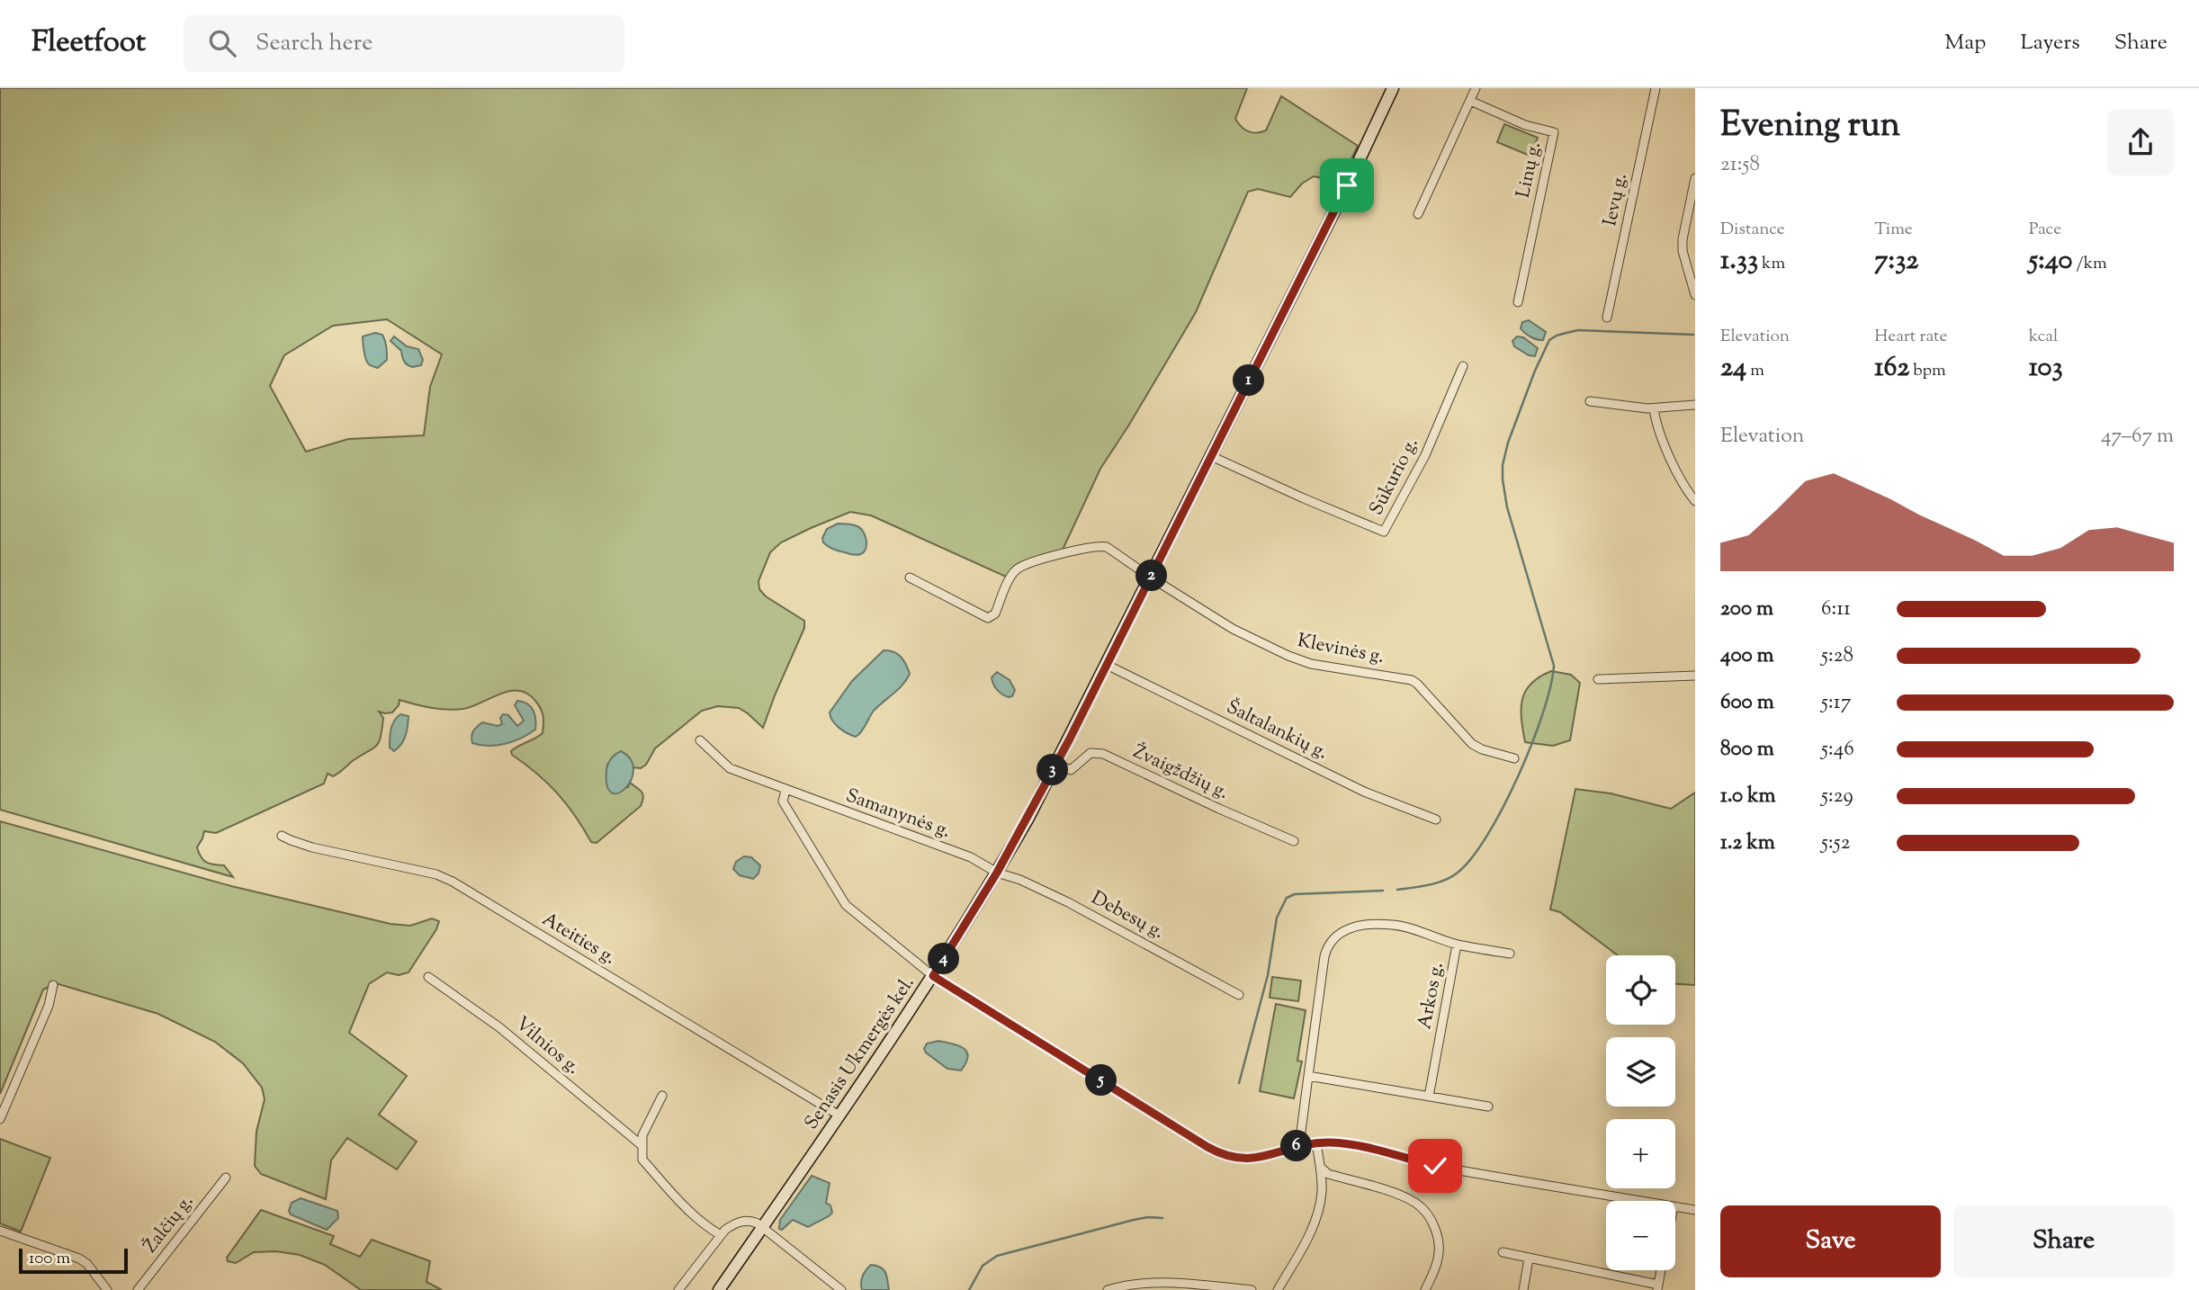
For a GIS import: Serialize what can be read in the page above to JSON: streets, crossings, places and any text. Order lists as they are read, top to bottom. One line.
{"streets":{"main road":["Senasis Ukmergės kel."],"street":["Linų g.","Ievų g.","Sūkurio g.","Klevinės g.","Šaltalankių g.","Žvaigždžių g.","Samanynės g.","Debesų g.","Ateities g.","Arkos g.","Vilnios g.","Žalčių g."]},"crossings":[["Sūkurio g.","Senasis Ukmergės kel."],["Klevinės g.","Senasis Ukmergės kel."],["Šaltalankių g.","Senasis Ukmergės kel."],["Žvaigždžių g.","Senasis Ukmergės kel."],["Samanynės g.","Debesų g."],["Samanynės g.","Senasis Ukmergės kel."],["Debesų g.","Senasis Ukmergės kel."],["Ateities g.","Senasis Ukmergės kel."]],"scale_bar":"100 m","page":{"header":"Fleetfoot","search":"Search here","nav":["Map","Layers","Share"],"heading":["Evening run","21:58"],"stats":[["Distance","1.33 km"],["Time","7:32"],["Pace","5:40 /km"],["Elevation","24 m"],["Heart rate","162 bpm"],["kcal","103"]],"pins":["1","2","3","4","5","6"],"chart":["Elevation","47–67 m"],"list":[{"name":"200 m","note":"6:11"},{"name":"400 m","note":"5:28"},{"name":"600 m","note":"5:17"},{"name":"800 m","note":"5:46"},{"name":"1.0 km","note":"5:29"},{"name":"1.2 km","note":"5:52"}],"map_buttons":["+","−"],"buttons":["Save","Share"],"scale":"100 m"}}
